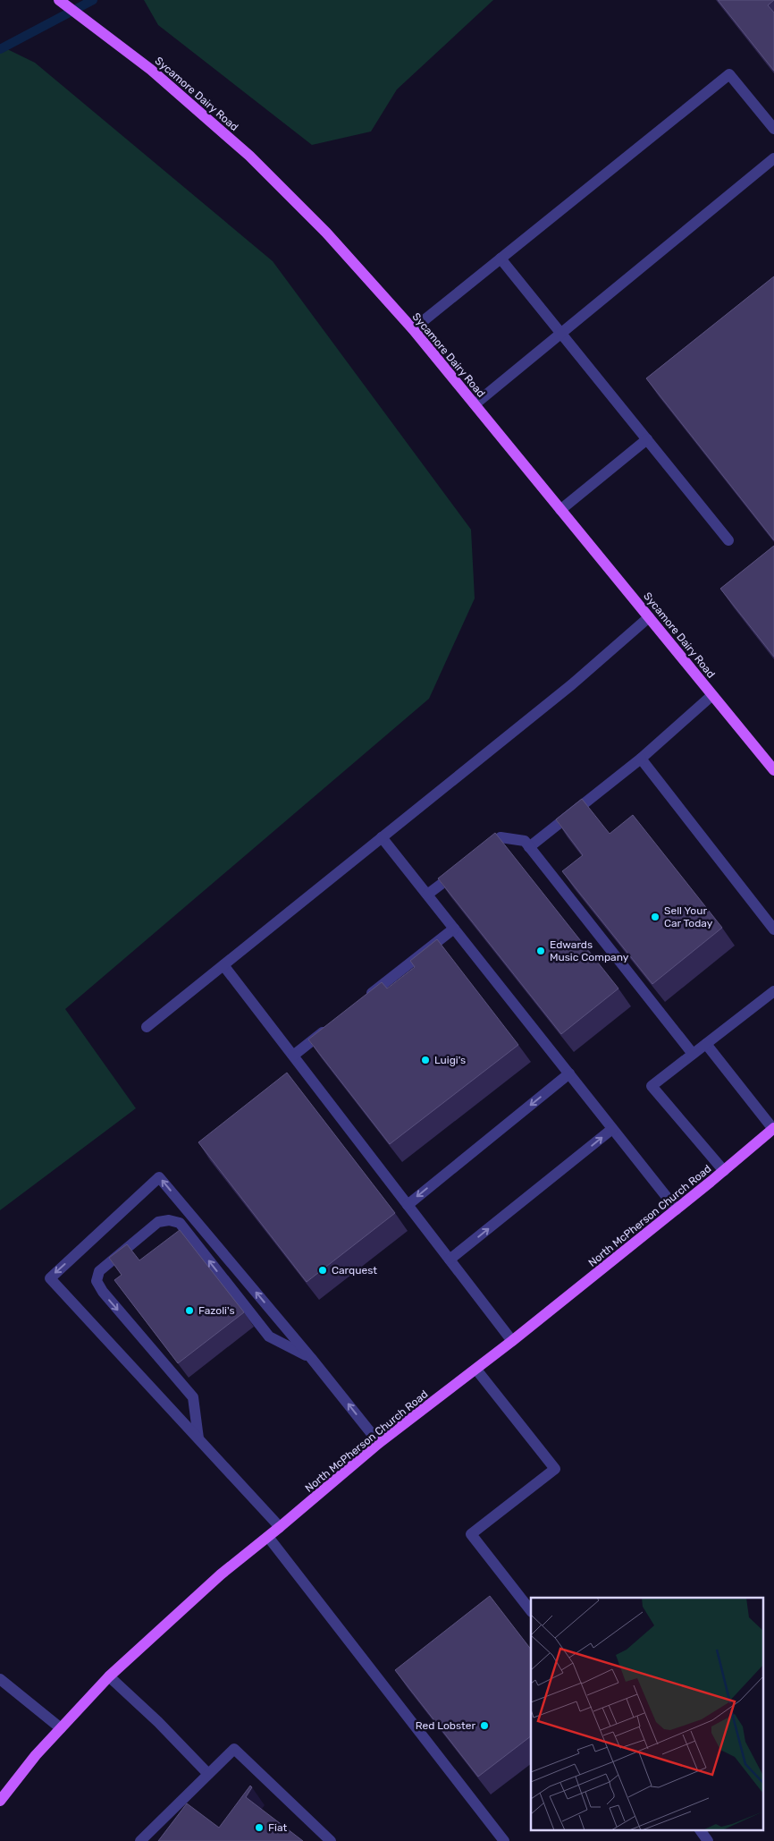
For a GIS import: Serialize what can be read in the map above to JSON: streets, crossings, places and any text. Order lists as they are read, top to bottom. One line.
{"streets":{"main road":["Sycamore Dairy Road","North McPherson Church Road"]},"places":["Sell Your Car Today","Edwards Music Company","Luigi's","Carquest","Fazoli's","Red Lobster","Fiat"]}
